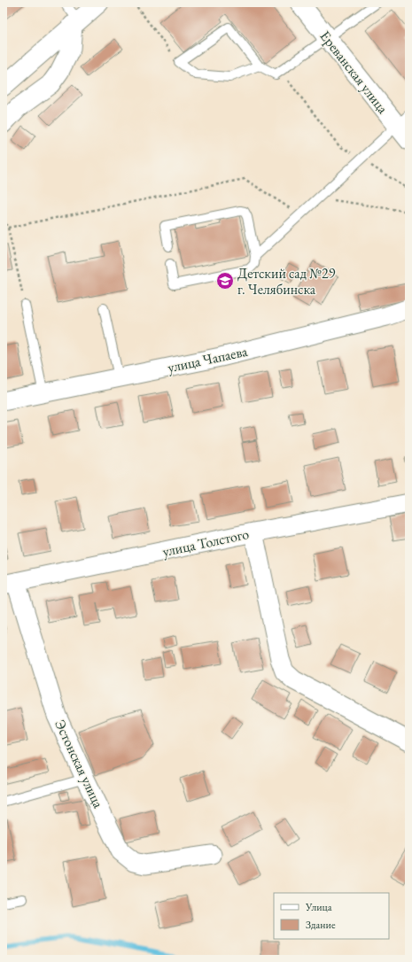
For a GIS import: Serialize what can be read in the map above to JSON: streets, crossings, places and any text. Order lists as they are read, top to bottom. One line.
{"streets":{"street":["Ереванская улица","улица Чапаева","улица Толстого","Эстонская улица"]},"crossings":[["улица Толстого","Эстонская улица"]],"places":{"school or university":["Детский сад №29 г. Челябинска"]},"legend":["Улица","Здание"]}
